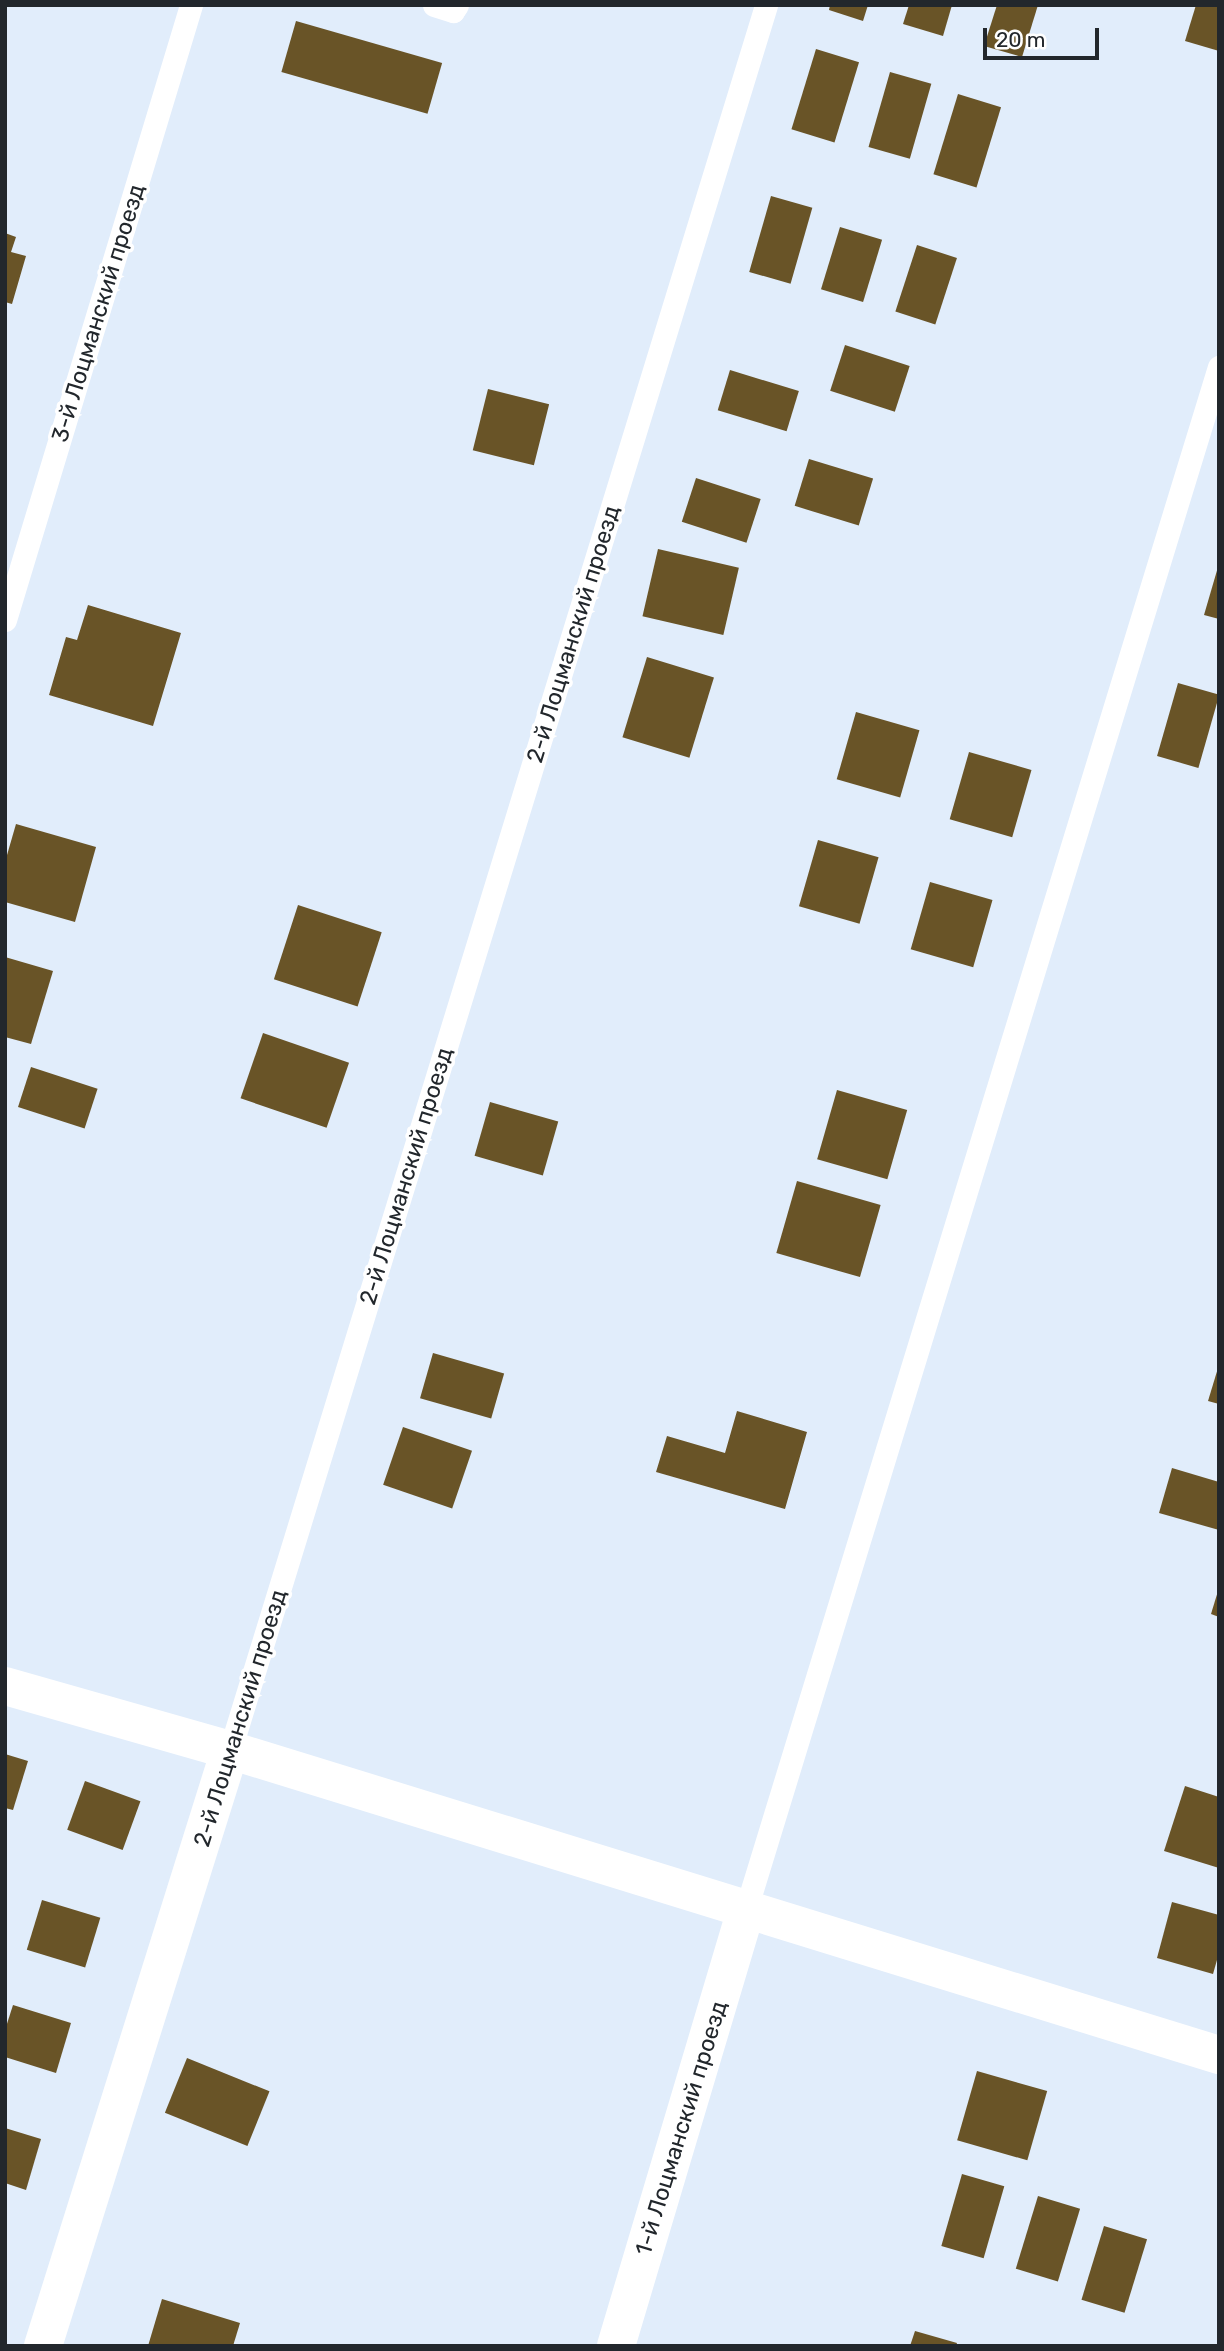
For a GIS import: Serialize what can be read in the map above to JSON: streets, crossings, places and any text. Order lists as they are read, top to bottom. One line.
{"streets":{"street":["2-й Лоцманский проезд","1-й Лоцманский проезд"],"lane":["3-й Лоцманский проезд"]},"scale_bar":"20 m"}
